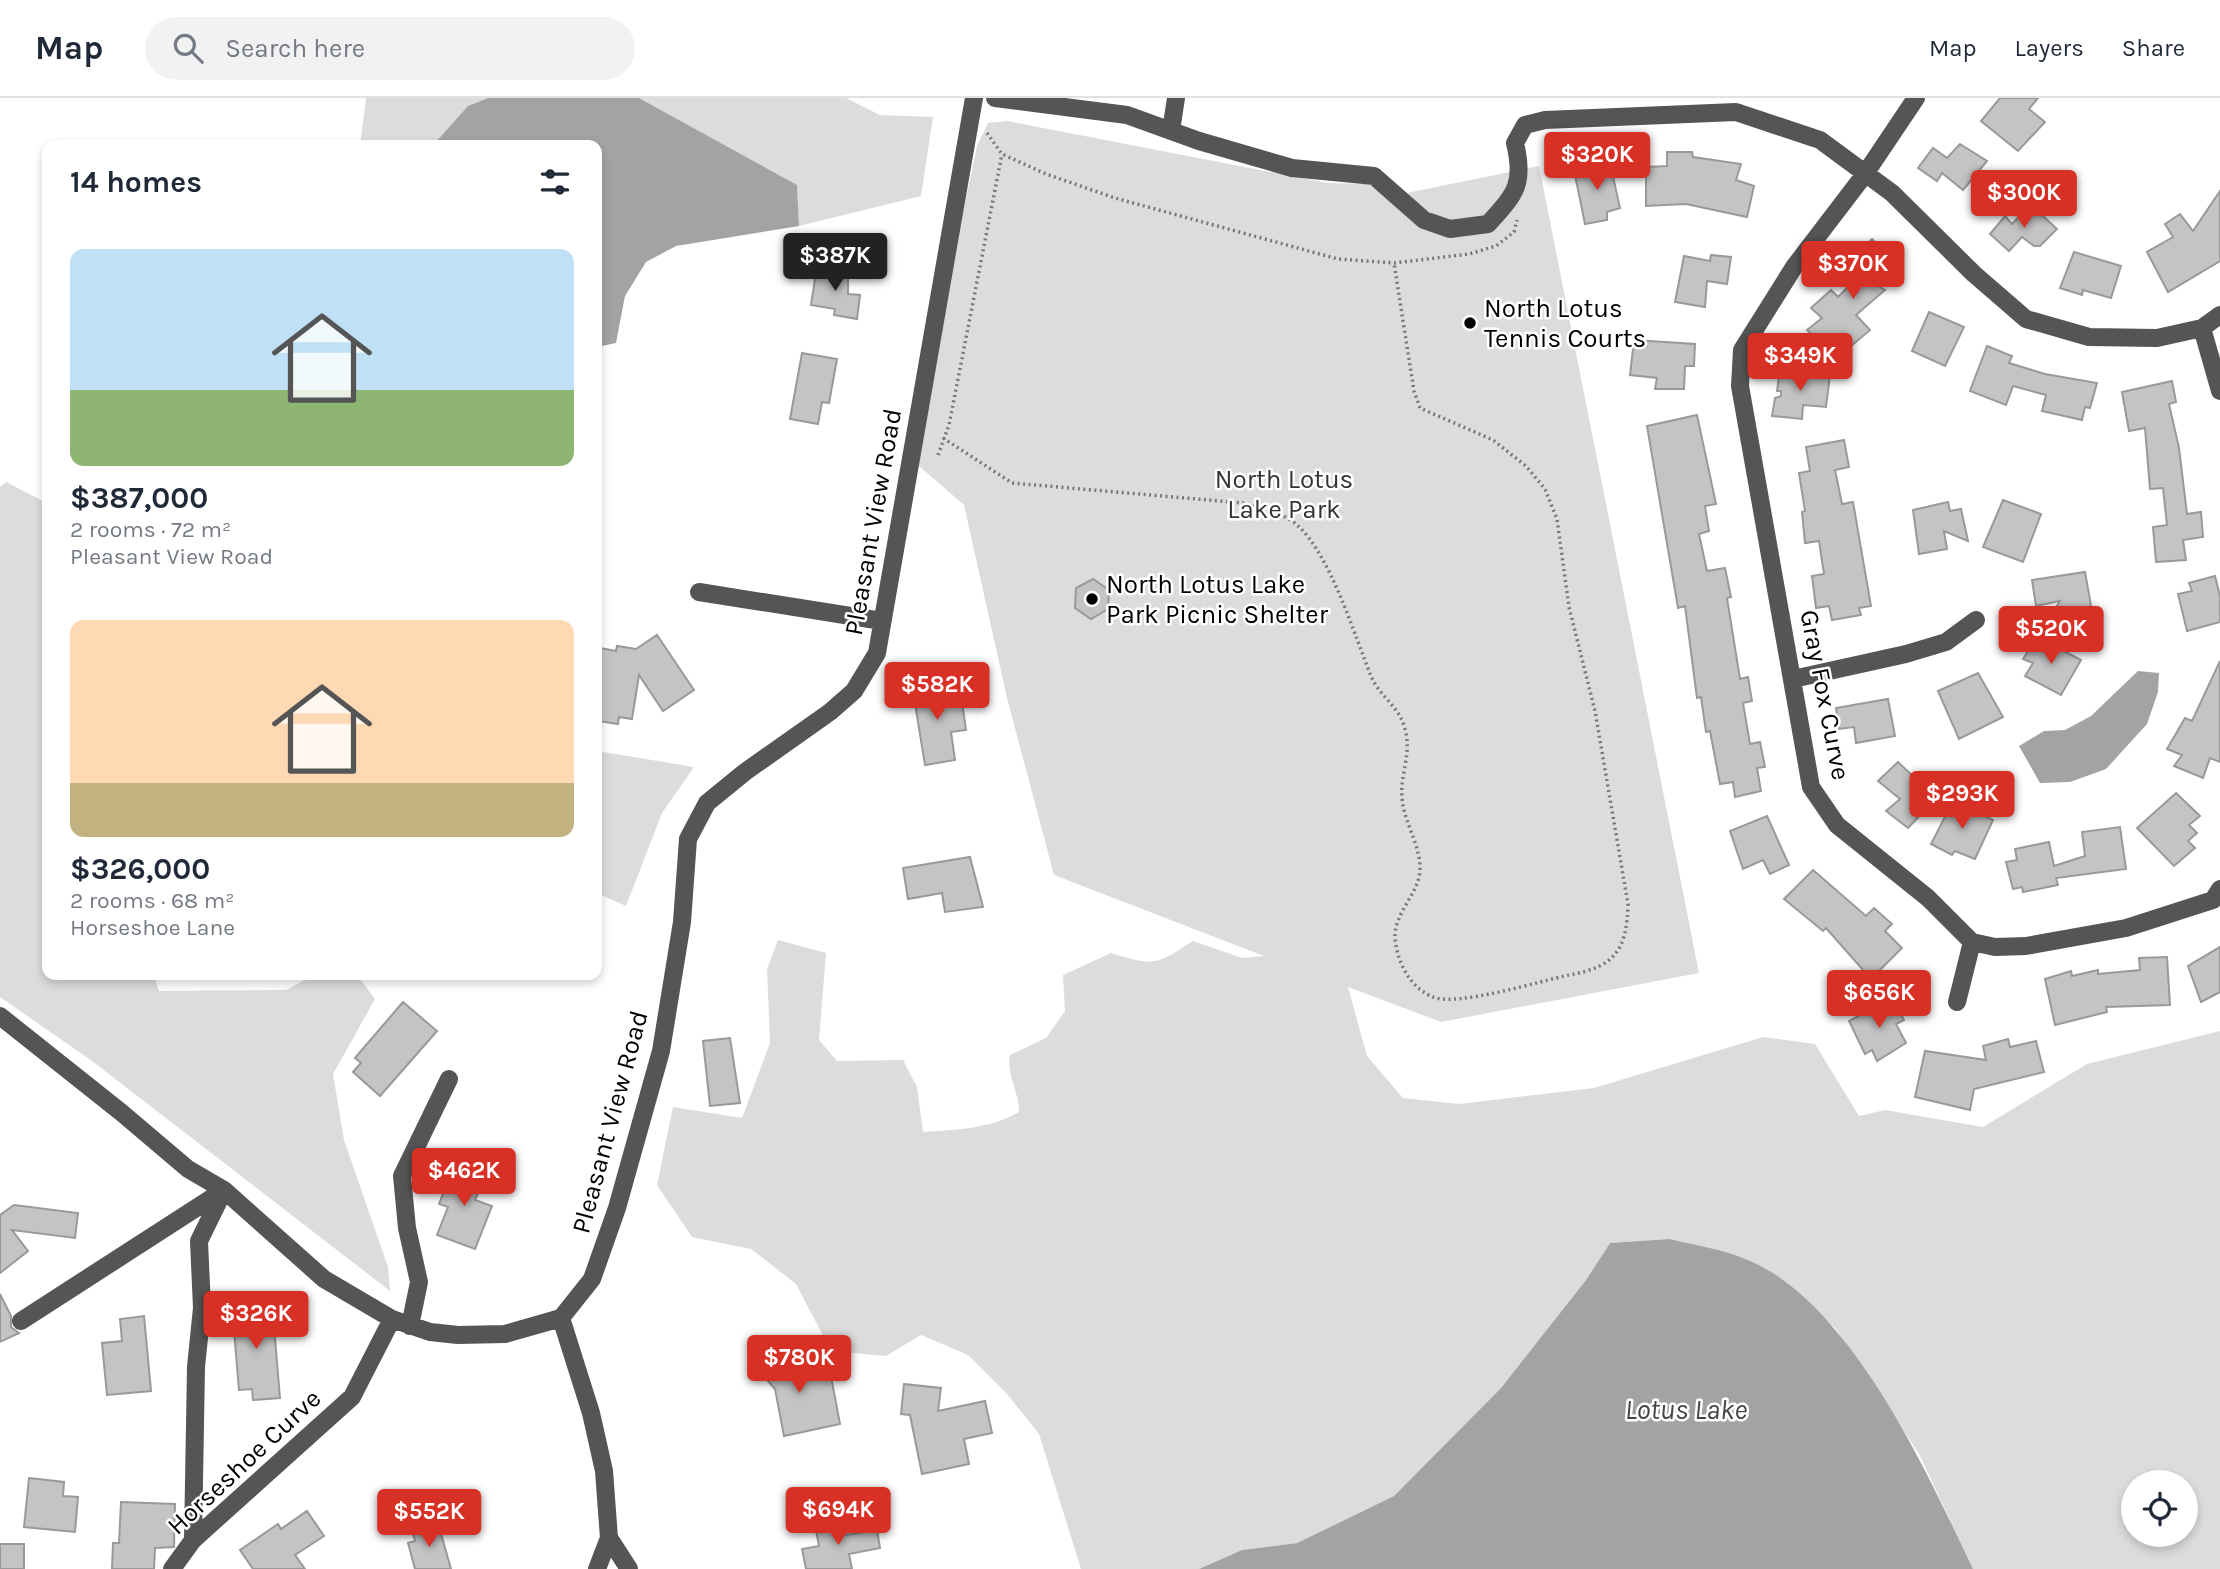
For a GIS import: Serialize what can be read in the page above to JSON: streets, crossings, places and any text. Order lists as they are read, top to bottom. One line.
{"streets":{"street":["Pleasant View Road","Gray Fox Curve","Horseshoe Curve"]},"water":["Lotus Lake"],"parks":["North Lotus Lake Park"],"places":["North Lotus Tennis Courts","North Lotus Lake Park Picnic Shelter"],"page":{"header":"Map","search":"Search here","nav":["Map","Layers","Share"],"price":["$320K","$300K","$387K","$370K","$349K","$520K","$582K","$293K","$656K","$462K","$326K","$780K","$694K","$552K"],"heading":"14 homes","list":[{"name":"$387,000","note":"2 rooms · 72 m² · Pleasant View Road"},{"name":"$326,000","note":"2 rooms · 68 m² · Horseshoe Lane"}]}}
